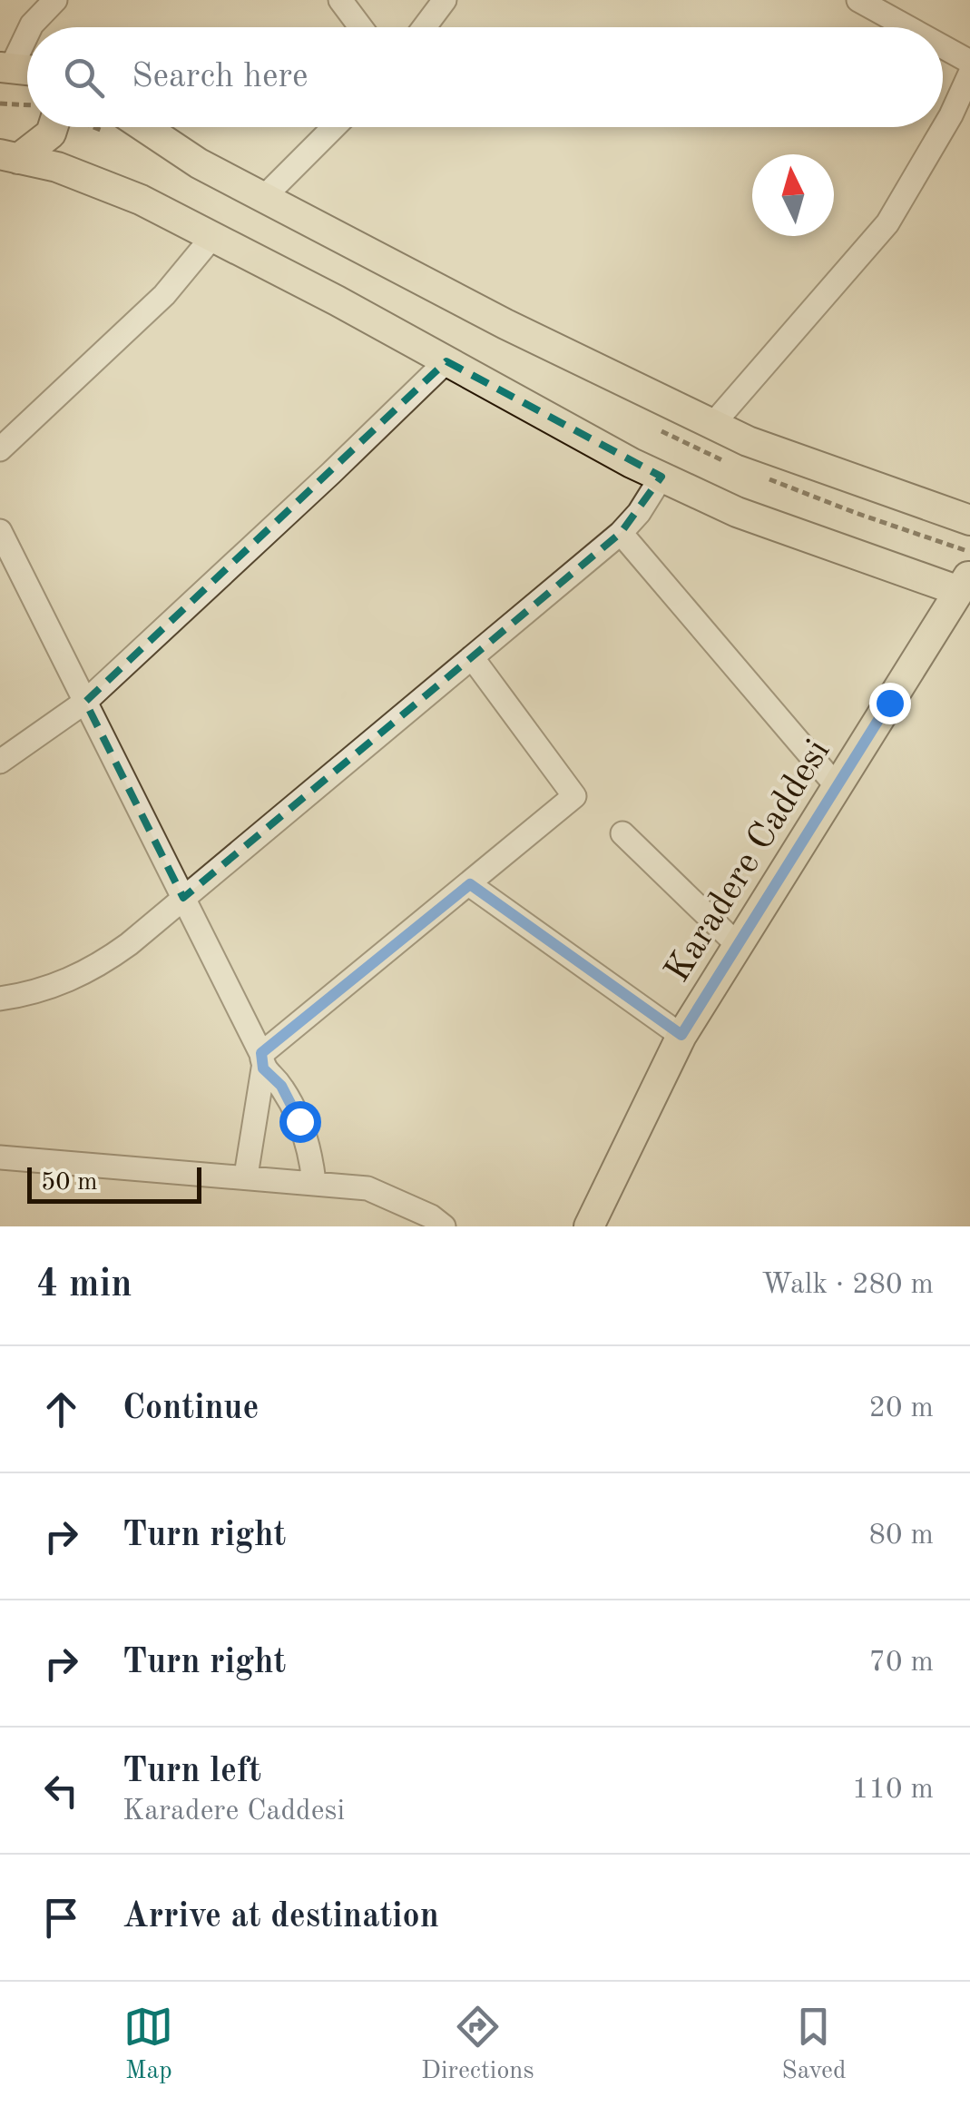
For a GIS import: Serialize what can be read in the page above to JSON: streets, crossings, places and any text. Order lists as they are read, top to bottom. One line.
{"streets":{"main road":["Karadere Caddesi"]},"scale_bar":"50 m","north":"top","page":{"search":"Search here","scale":"50 m","heading":["4 min","Walk · 280 m"],"list":[["Continue","20 m"],["Turn right","80 m"],["Turn right","70 m"],["Turn left","Karadere Caddesi","110 m"],"Arrive at destination"],"nav":["Map","Directions","Saved"]}}
